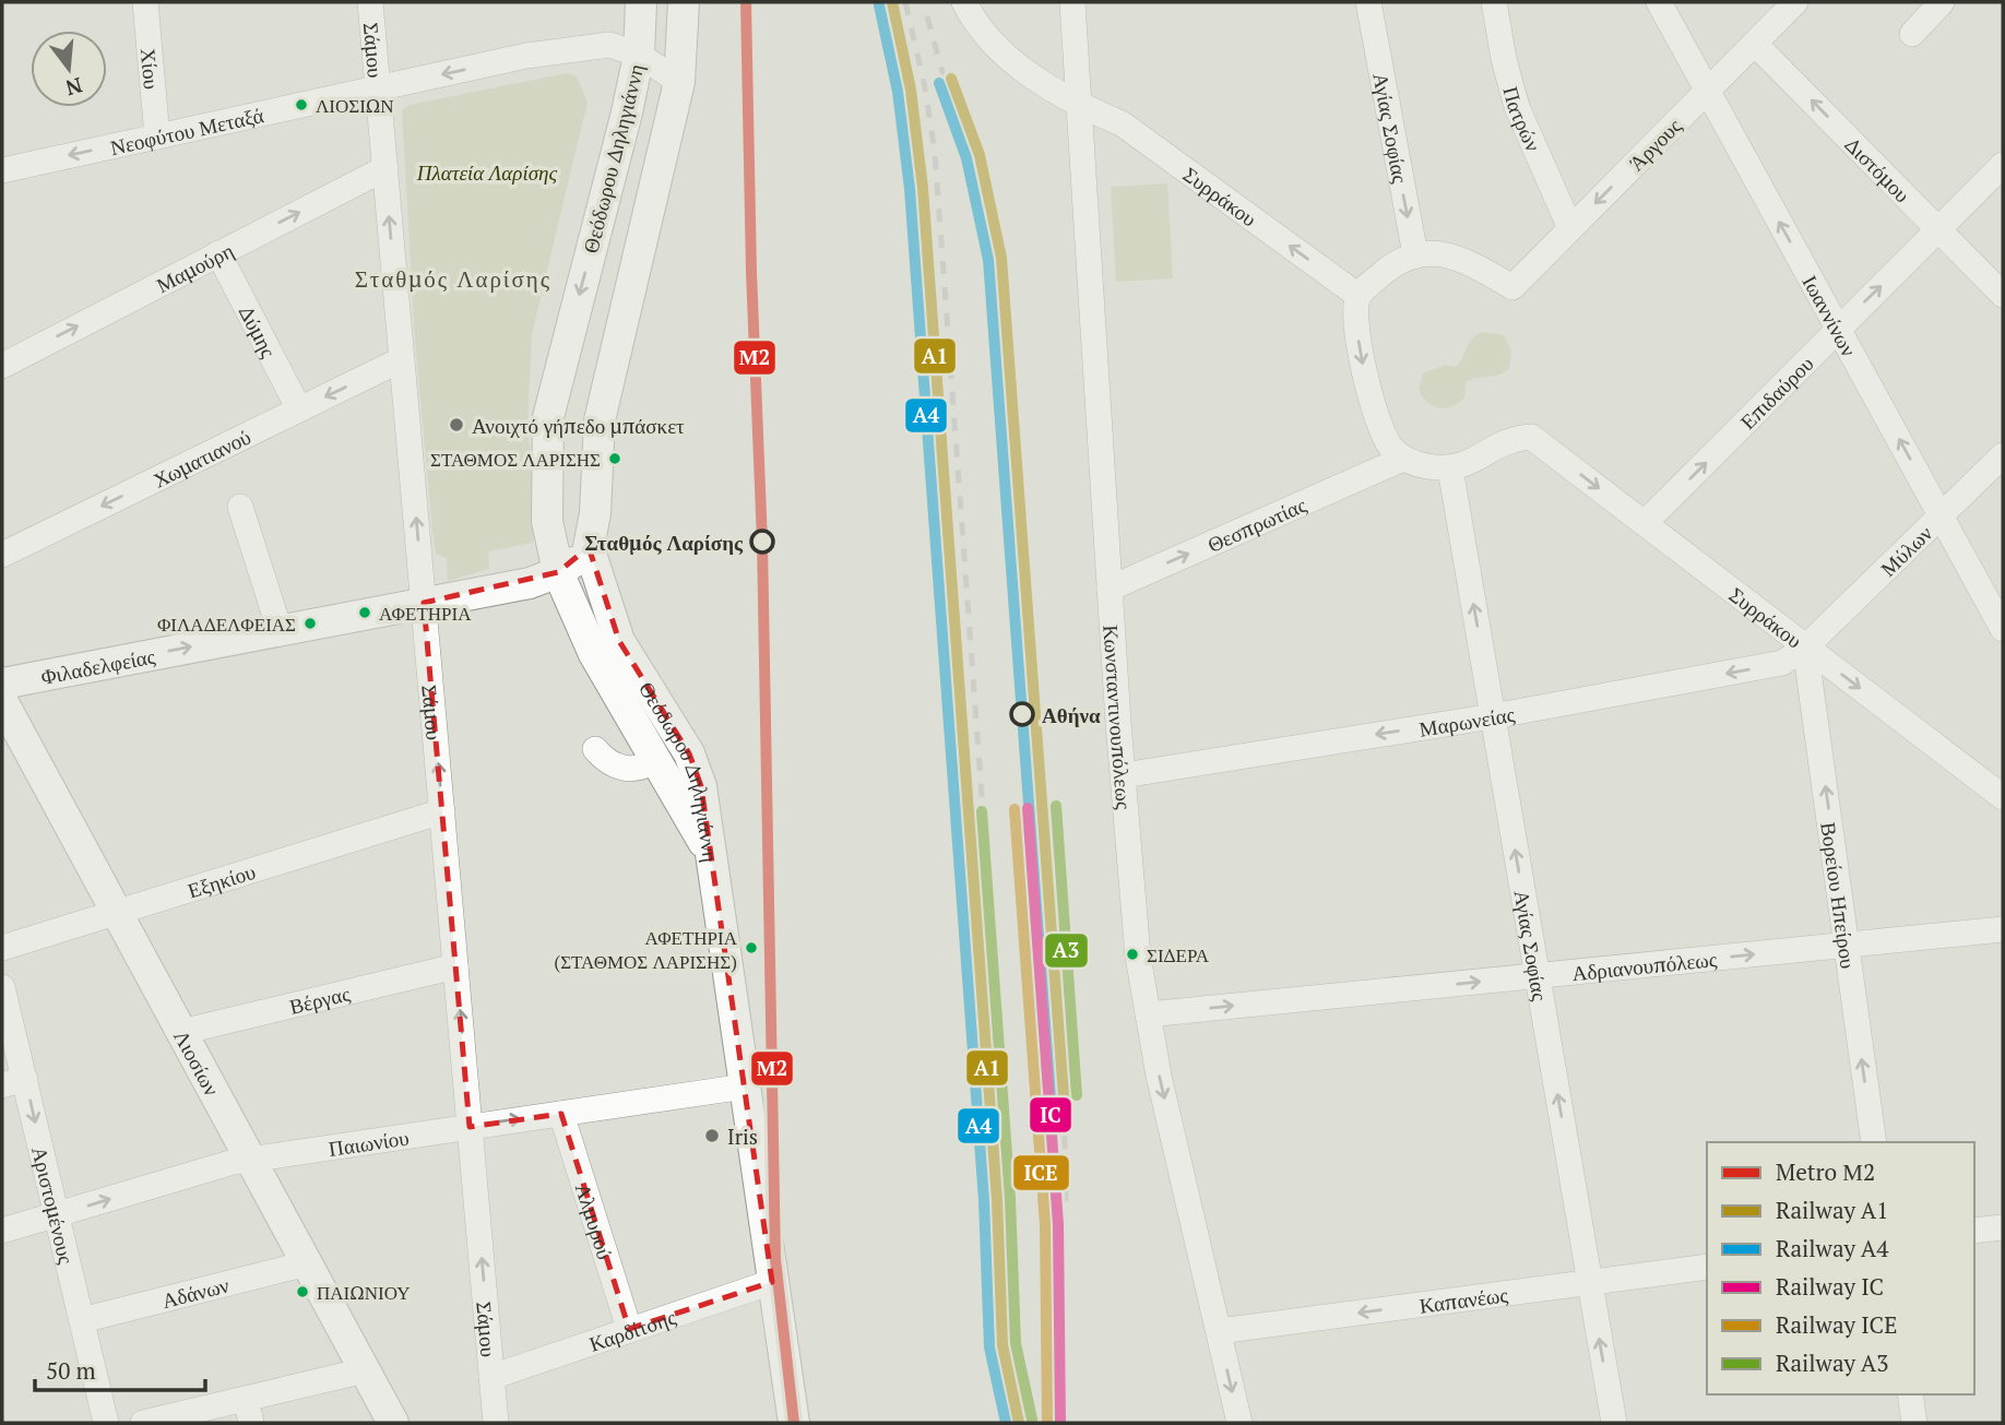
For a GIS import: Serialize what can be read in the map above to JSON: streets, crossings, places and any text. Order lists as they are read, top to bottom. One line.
{"streets":{"main road":["Θεόδωρου Δηληγιάννη","Φιλαδελφείας","Λιοσίων"],"street":["Σάμου","Χίου","Πατρών","Αγίας Σοφίας","Νεοφύτου Μεταξά","Άργους","Διστόμου","Συρράκου","Μαμούρη","Ιωαννίνων","Δύμης","Επιδαύρου","Χωματιανού","Θεσπρωτίας","Μύλων","Κωνσταντινουπόλεως","Μαρωνείας","Εξηκίου","Βορείου Ηπείρου","Αδριανουπόλεως","Βέργας","Παιωνίου","Αριστομένους","Αλμυρού","Αδάνων","Καπανέως","Καρδίτσης"]},"crossings":[["Σάμου","Νεοφύτου Μεταξά"],["Σάμου","Μαμούρη"],["Σάμου","Χωματιανού"],["Σάμου","Φιλαδελφείας"],["Σάμου","Εξηκίου"],["Σάμου","Βέργας"],["Σάμου","Παιωνίου"],["Σάμου","Καρδίτσης"],["Χίου","Νεοφύτου Μεταξά"],["Πατρών","Άργους"],["Αγίας Σοφίας","Άργους"],["Αγίας Σοφίας","Συρράκου"],["Αγίας Σοφίας","Μαρωνείας"],["Αγίας Σοφίας","Αδριανουπόλεως"],["Αγίας Σοφίας","Καπανέως"],["Νεοφύτου Μεταξά","Θεόδωρου Δηληγιάννη"],["Άργους","Διστόμου"],["Άργους","Ιωαννίνων"],["Θεόδωρου Δηληγιάννη","Φιλαδελφείας"],["Διστόμου","Επιδαύρου"],["Συρράκου","Επιδαύρου"],["Συρράκου","Μύλων"],["Συρράκου","Κωνσταντινουπόλεως"],["Συρράκου","Μαρωνείας"],["Συρράκου","Βορείου Ηπείρου"],["Μαμούρη","Δύμης"],["Ιωαννίνων","Επιδαύρου"],["Ιωαννίνων","Μύλων"],["Δύμης","Χωματιανού"],["Θεσπρωτίας","Κωνσταντινουπόλεως"],["Μύλων","Μαρωνείας"],["Μύλων","Βορείου Ηπείρου"],["Φιλαδελφείας","Λιοσίων"],["Κωνσταντινουπόλεως","Μαρωνείας"],["Κωνσταντινουπόλεως","Αδριανουπόλεως"],["Κωνσταντινουπόλεως","Καπανέως"],["Μαρωνείας","Βορείου Ηπείρου"],["Εξηκίου","Λιοσίων"],["Βορείου Ηπείρου","Αδριανουπόλεως"],["Βέργας","Λιοσίων"],["Λιοσίων","Παιωνίου"],["Λιοσίων","Αδάνων"],["Παιωνίου","Αριστομένους"],["Παιωνίου","Αλμυρού"],["Αριστομένους","Αδάνων"],["Αλμυρού","Καρδίτσης"]],"one_way":["Σάμου","Νεοφύτου Μεταξά","Άργους","Διστόμου","Μαμούρη","Ιωαννίνων","Επιδαύρου","Χωματιανού","Θεσπρωτίας","Φιλαδελφείας","Μαρωνείας","Βορείου Ηπείρου","Αδριανουπόλεως","Παιωνίου","Καπανέως"],"districts":["Σταθμός Λαρίσης"],"parks":["Πλατεία Λαρίσης"],"places":["ΛΙΟΣΙΩΝ","Ανοιχτό γήπεδο μπάσκετ","ΣΤΑΘΜΟΣ ΛΑΡΙΣΗΣ","Σταθμός Λαρίσης","ΑΦΕΤΗΡΙΑ","ΦΙΛΑΔΕΛΦΕΙΑΣ","Αθήνα","ΑΦΕΤΗΡΙΑ (ΣΤΑΘΜΟΣ ΛΑΡΙΣΗΣ)","ΣΙΔΕΡΑ","Iris","ΠΑΙΩΝΙΟΥ"],"lines":["metro line Μ2","rail line A1","rail line A4","rail line A3","rail line IC","rail line ICE"],"legend":["Metro Μ2","Railway A1","Railway A4","Railway IC","Railway ICE","Railway A3"],"scale_bar":"50 m","north":"bottom"}
